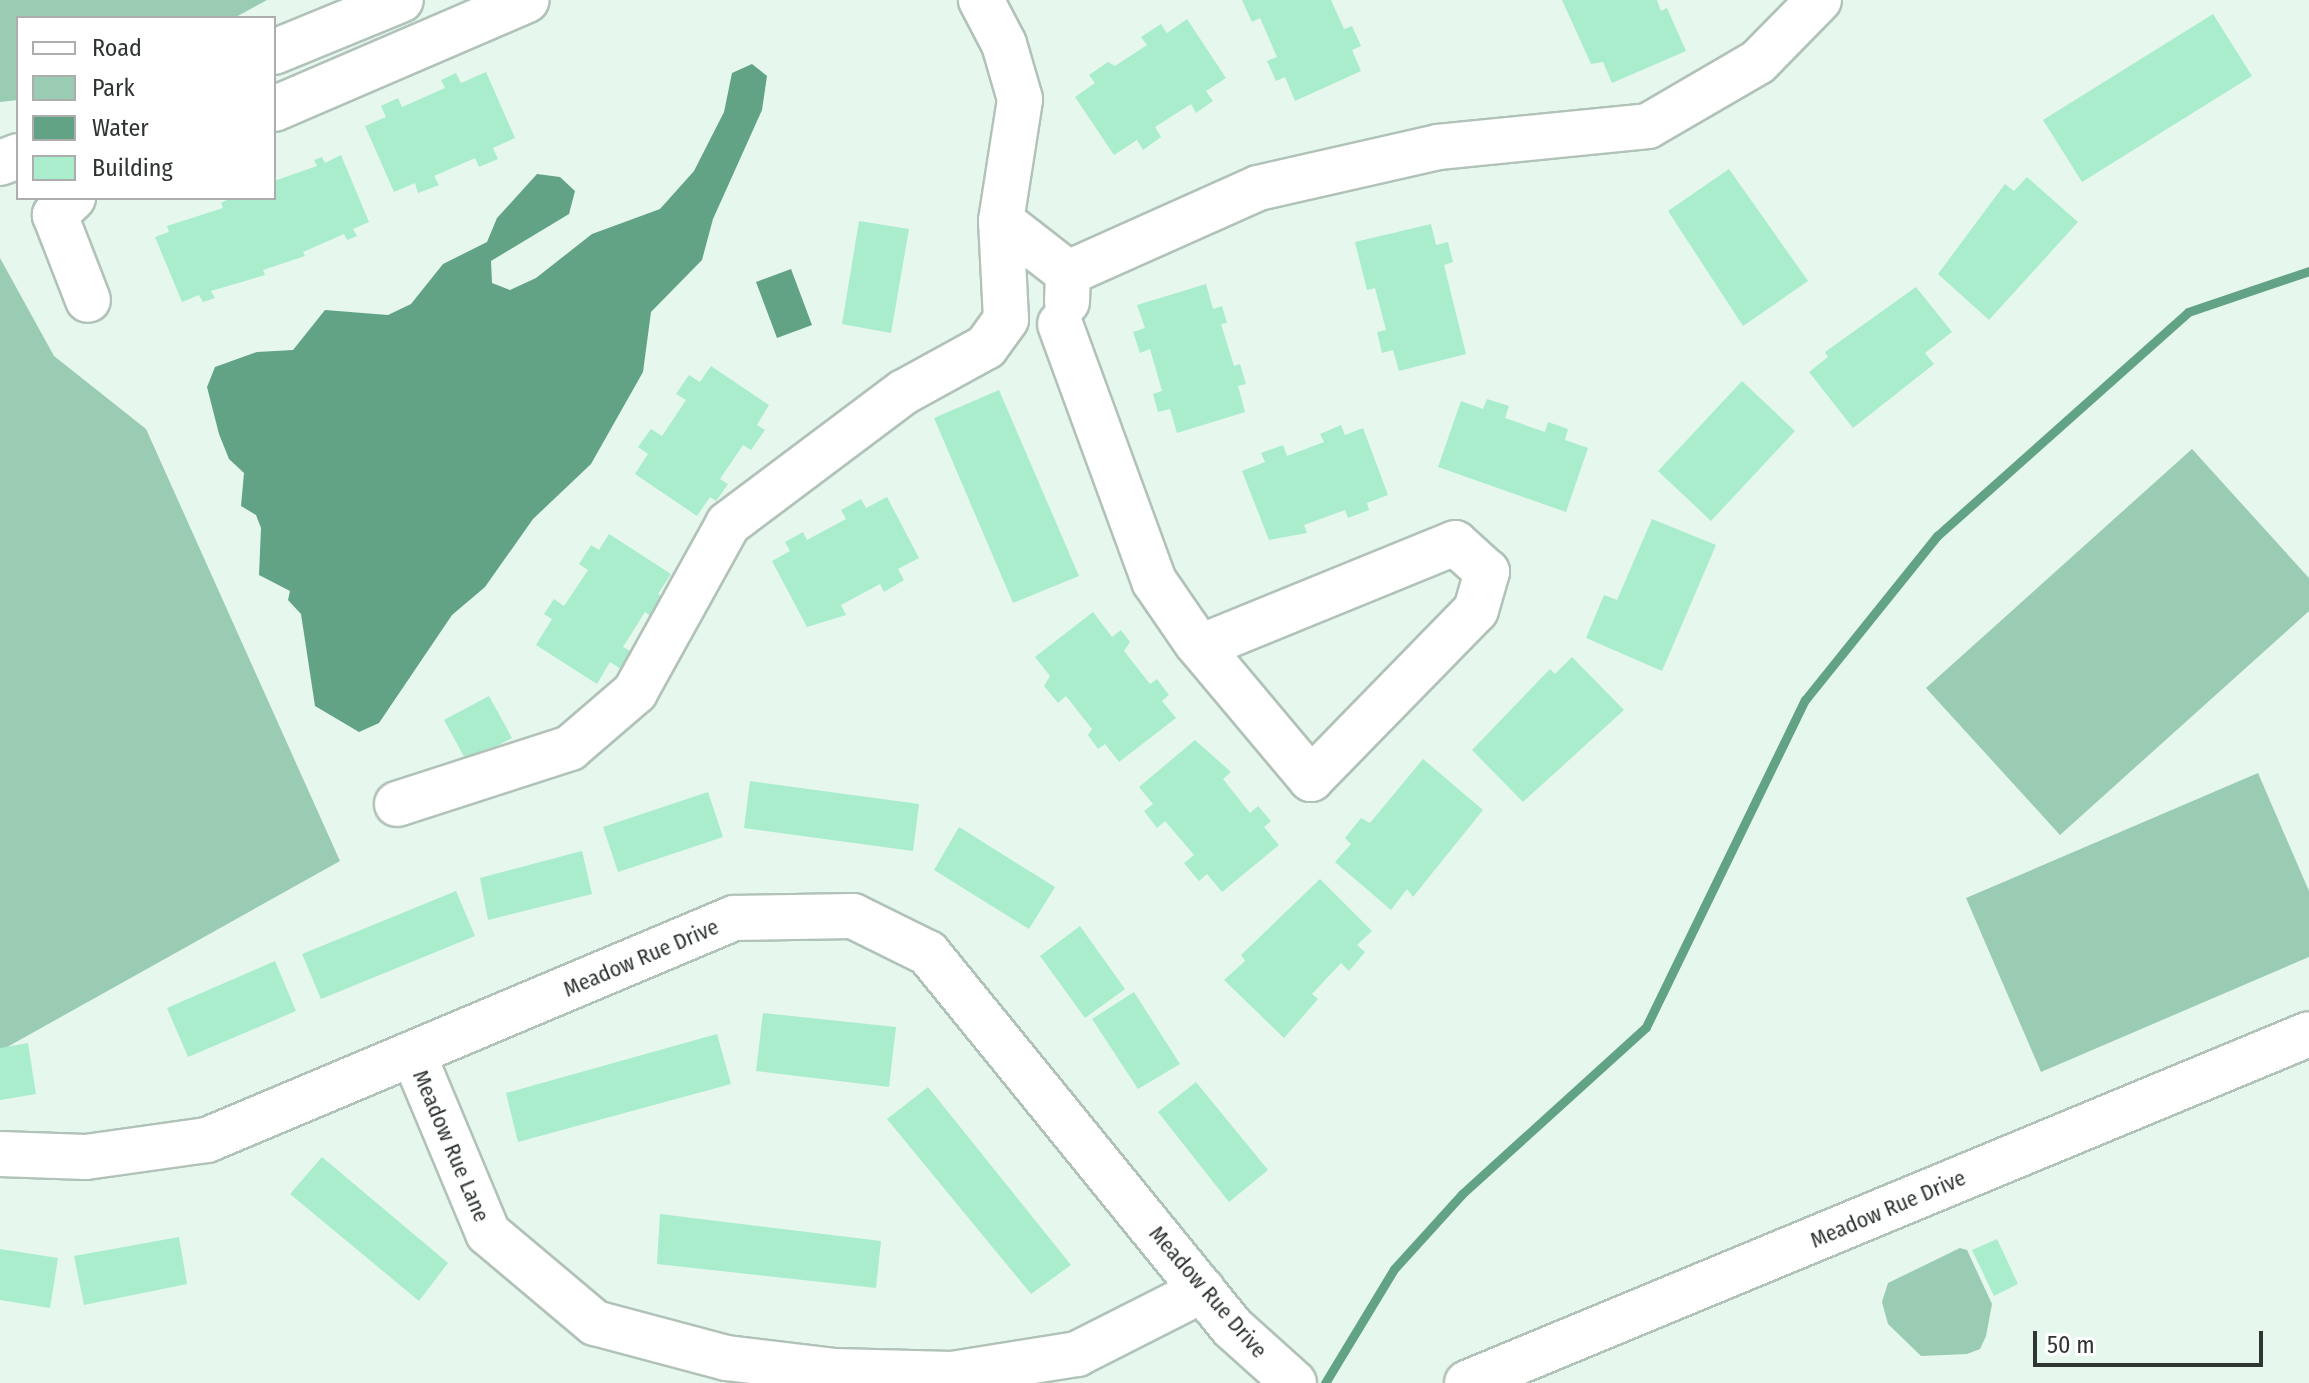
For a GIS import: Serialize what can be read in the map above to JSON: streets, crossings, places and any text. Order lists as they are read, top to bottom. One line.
{"streets":{"street":["Meadow Rue Drive","Meadow Rue Lane"]},"crossings":[["Meadow Rue Drive","Meadow Rue Lane"]],"legend":["Road","Park","Water","Building"],"scale_bar":"50 m"}
